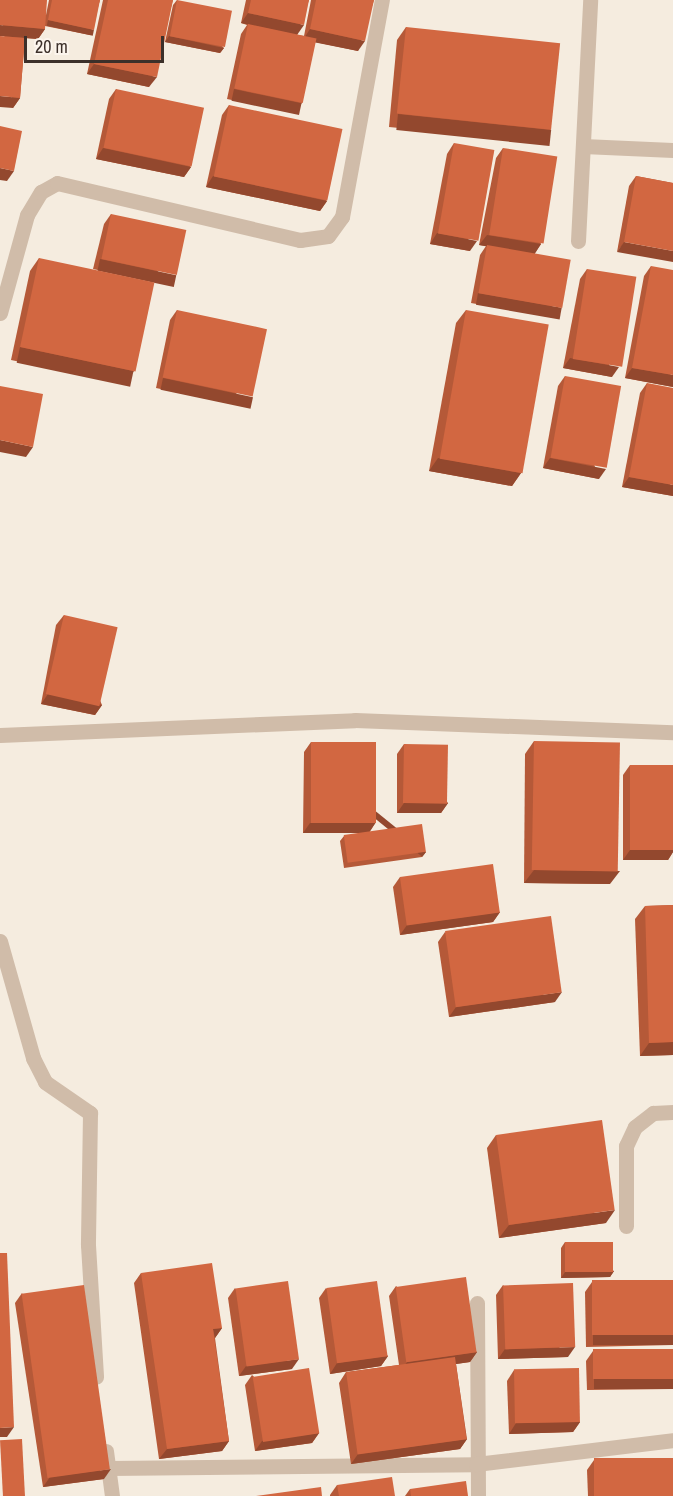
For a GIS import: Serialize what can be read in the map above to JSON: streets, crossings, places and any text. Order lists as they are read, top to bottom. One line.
{"scale_bar":"20 m"}
